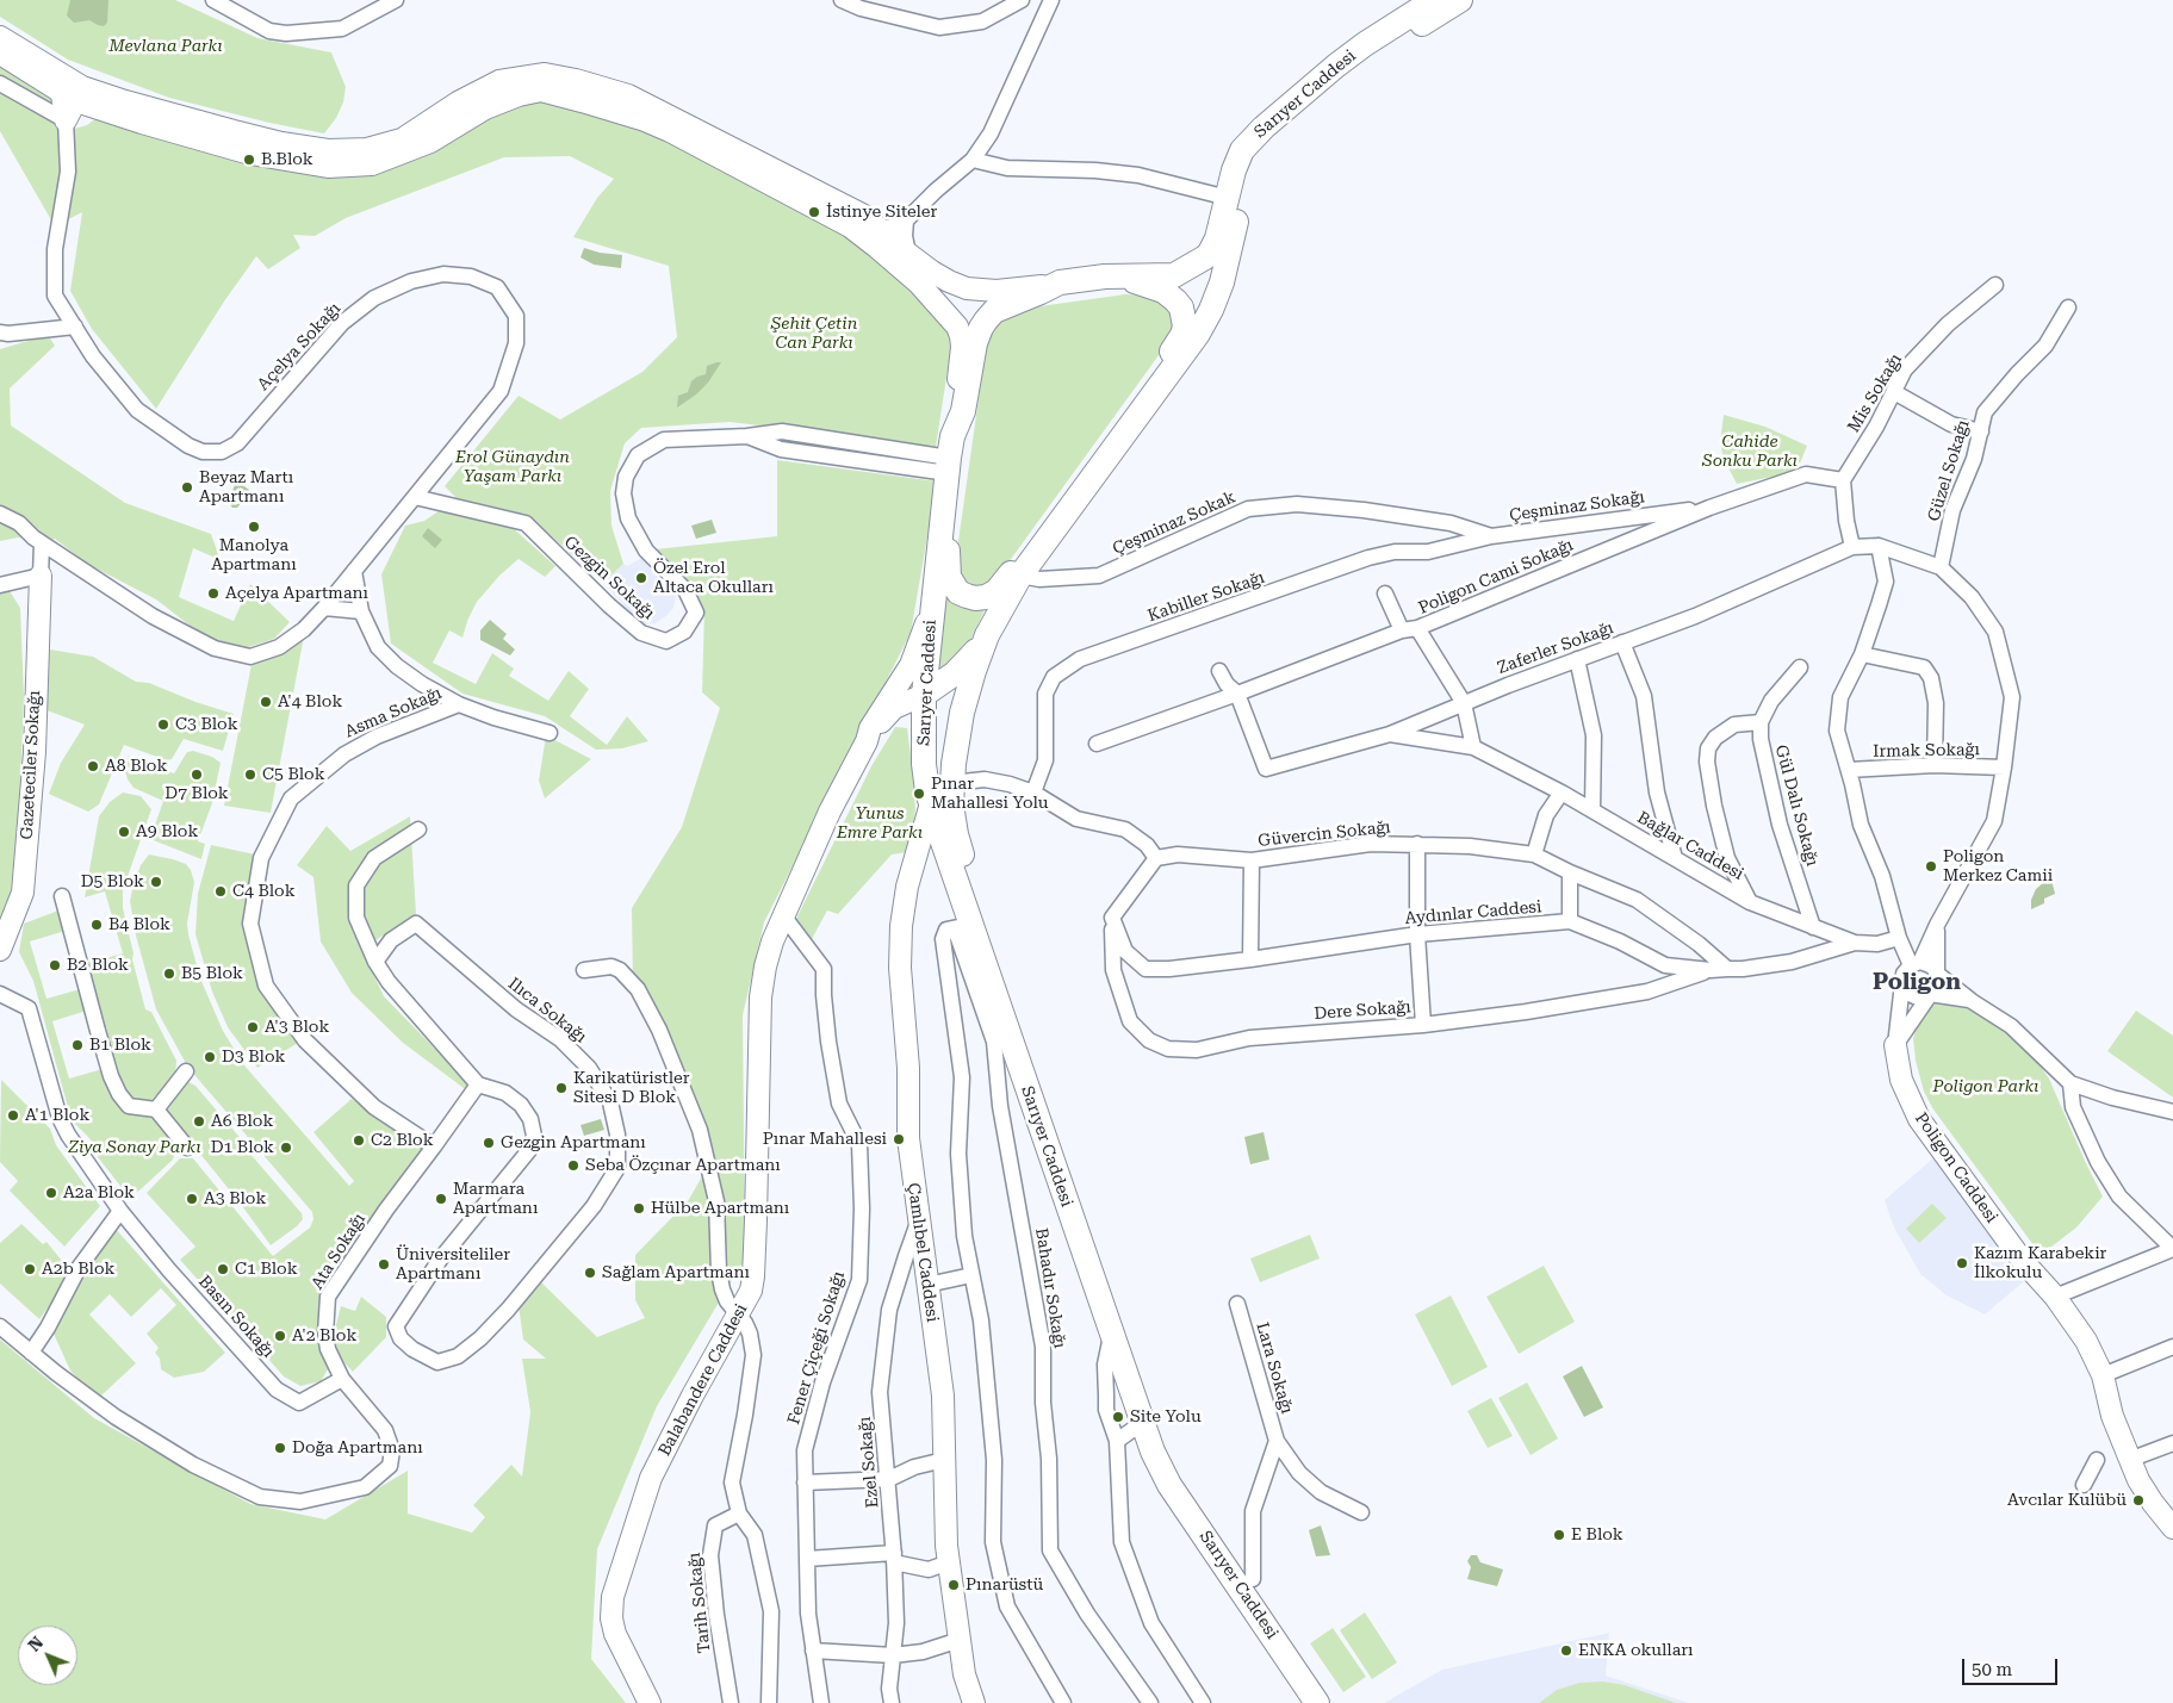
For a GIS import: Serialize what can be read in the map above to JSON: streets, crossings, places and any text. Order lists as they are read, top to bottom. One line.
{"streets":{"main road":["Sarıyer Caddesi","Gazeteciler Sokağı","Poligon Caddesi","Çamlıbel Caddesi","Balabandere Caddesi"],"street":["Açelya Sokağı","Mis Sokağı","Güzel Sokağı","Çeşminaz Sokağı","Çeşminaz Sokak","Poligon Cami Sokağı","Gezgin Sokağı","Kabiller Sokağı","Zaferler Sokağı","Asma Sokağı","Irmak Sokağı","Gül Dalı Sokağı","Güvercin Sokağı","Bağlar Caddesi","Aydınlar Caddesi","Ilıca Sokağı","Dere Sokağı","Ata Sokağı","Bahadır Sokağı","Basın Sokağı","Fener Çiçeği Sokağı","Lara Sokağı","Ezel Sokağı","Tarih Sokağı"]},"crossings":[["Sarıyer Caddesi","Çeşminaz Sokak"],["Sarıyer Caddesi","Gezgin Sokağı"],["Sarıyer Caddesi","Çamlıbel Caddesi"],["Sarıyer Caddesi","Bahadır Sokağı"],["Açelya Sokağı","Gezgin Sokağı"],["Mis Sokağı","Poligon Cami Sokağı"],["Çeşminaz Sokağı","Çeşminaz Sokak"],["Çeşminaz Sokağı","Poligon Cami Sokağı"],["Çeşminaz Sokağı","Kabiller Sokağı"],["Poligon Cami Sokağı","Zaferler Sokağı"],["Zaferler Sokağı","Bağlar Caddesi"],["Asma Sokağı","Ata Sokağı"],["Gül Dalı Sokağı","Bağlar Caddesi"],["Güvercin Sokağı","Aydınlar Caddesi"],["Bağlar Caddesi","Aydınlar Caddesi"],["Aydınlar Caddesi","Dere Sokağı"],["Ilıca Sokağı","Ata Sokağı"],["Ata Sokağı","Basın Sokağı"],["Çamlıbel Caddesi","Ezel Sokağı"],["Fener Çiçeği Sokağı","Balabandere Caddesi"]],"districts":["Poligon"],"parks":["Mevlana Parkı","Şehit Çetin Can Parkı","Cahide Sonku Parkı","Erol Günaydın Yaşam Parkı","Yunus Emre Parkı","Poligon Parkı","Ziya Sonay Parkı"],"places":["B.Blok","İstinye Siteler","Beyaz Martı Apartmanı","Manolya Apartmanı","Özel Erol Altaca Okulları","Açelya Apartmanı","A'4 Blok","C3 Blok","A8 Blok","D7 Blok","C5 Blok","Pınar Mahallesi Yolu","A9 Blok","Poligon Merkez Camii","D5 Blok","C4 Blok","B4 Blok","B2 Blok","B5 Blok","A'3 Blok","B1 Blok","D3 Blok","Karikatüristler Sitesi D Blok","A'1 Blok","A6 Blok","Pınar Mahallesi","C2 Blok","Gezgin Apartmanı","D1 Blok","Seba Özçınar Apartmanı","A2a Blok","A3 Blok","Marmara Apartmanı","Hülbe Apartmanı","Kazım Karabekir İlkokulu","Üniversiteliler Apartmanı","A2b Blok","C1 Blok","Sağlam Apartmanı","A'2 Blok","Site Yolu","Doğa Apartmanı","Avcılar Kulübü","E Blok","Pınarüstü","ENKA okulları"],"scale_bar":"50 m","north":"top left"}
